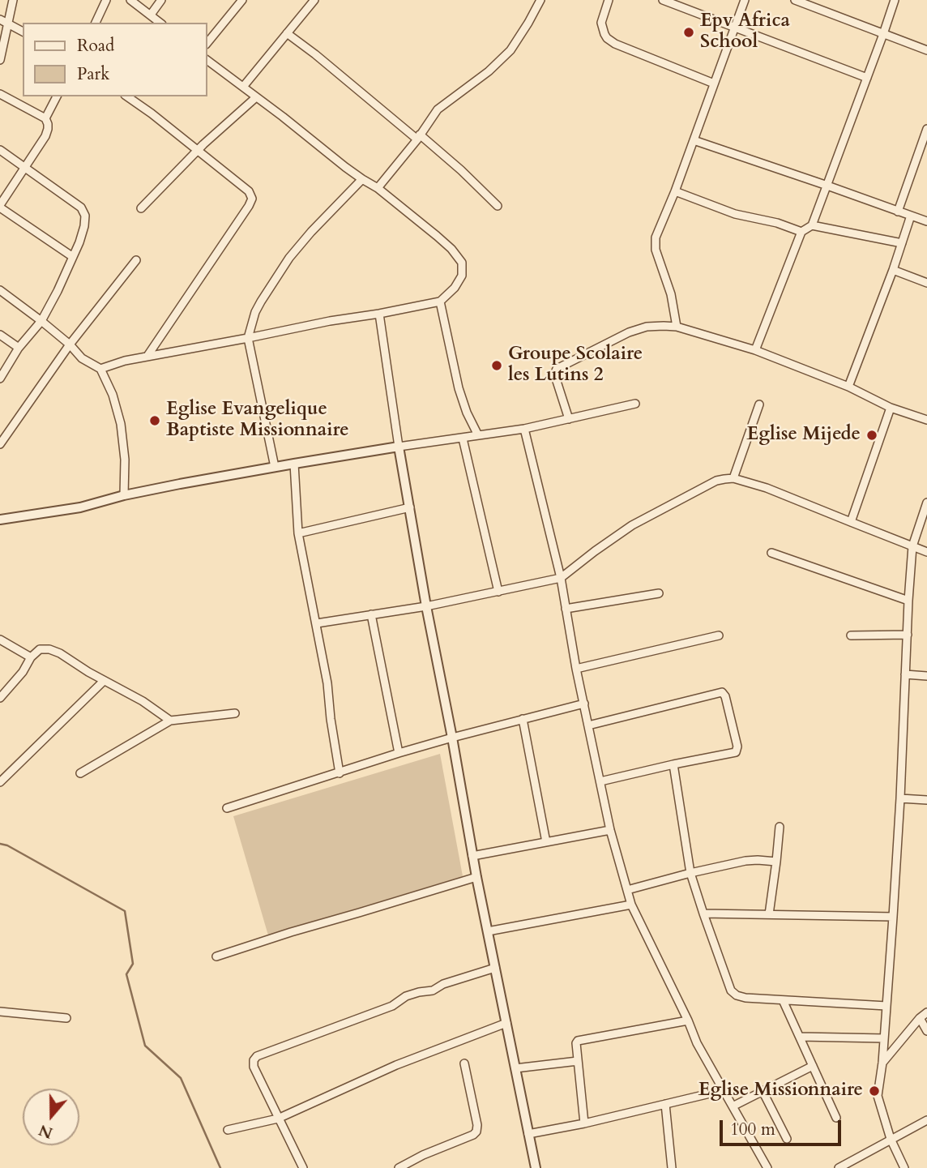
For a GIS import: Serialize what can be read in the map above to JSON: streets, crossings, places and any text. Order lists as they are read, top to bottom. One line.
{"places":["Epv Africa School","Groupe Scolaire les Lutins 2","Eglise Evangelique Baptiste Missionnaire","Eglise Mijede","Eglise Missionnaire"],"legend":["Road","Park"],"scale_bar":"100 m","north":"bottom"}
